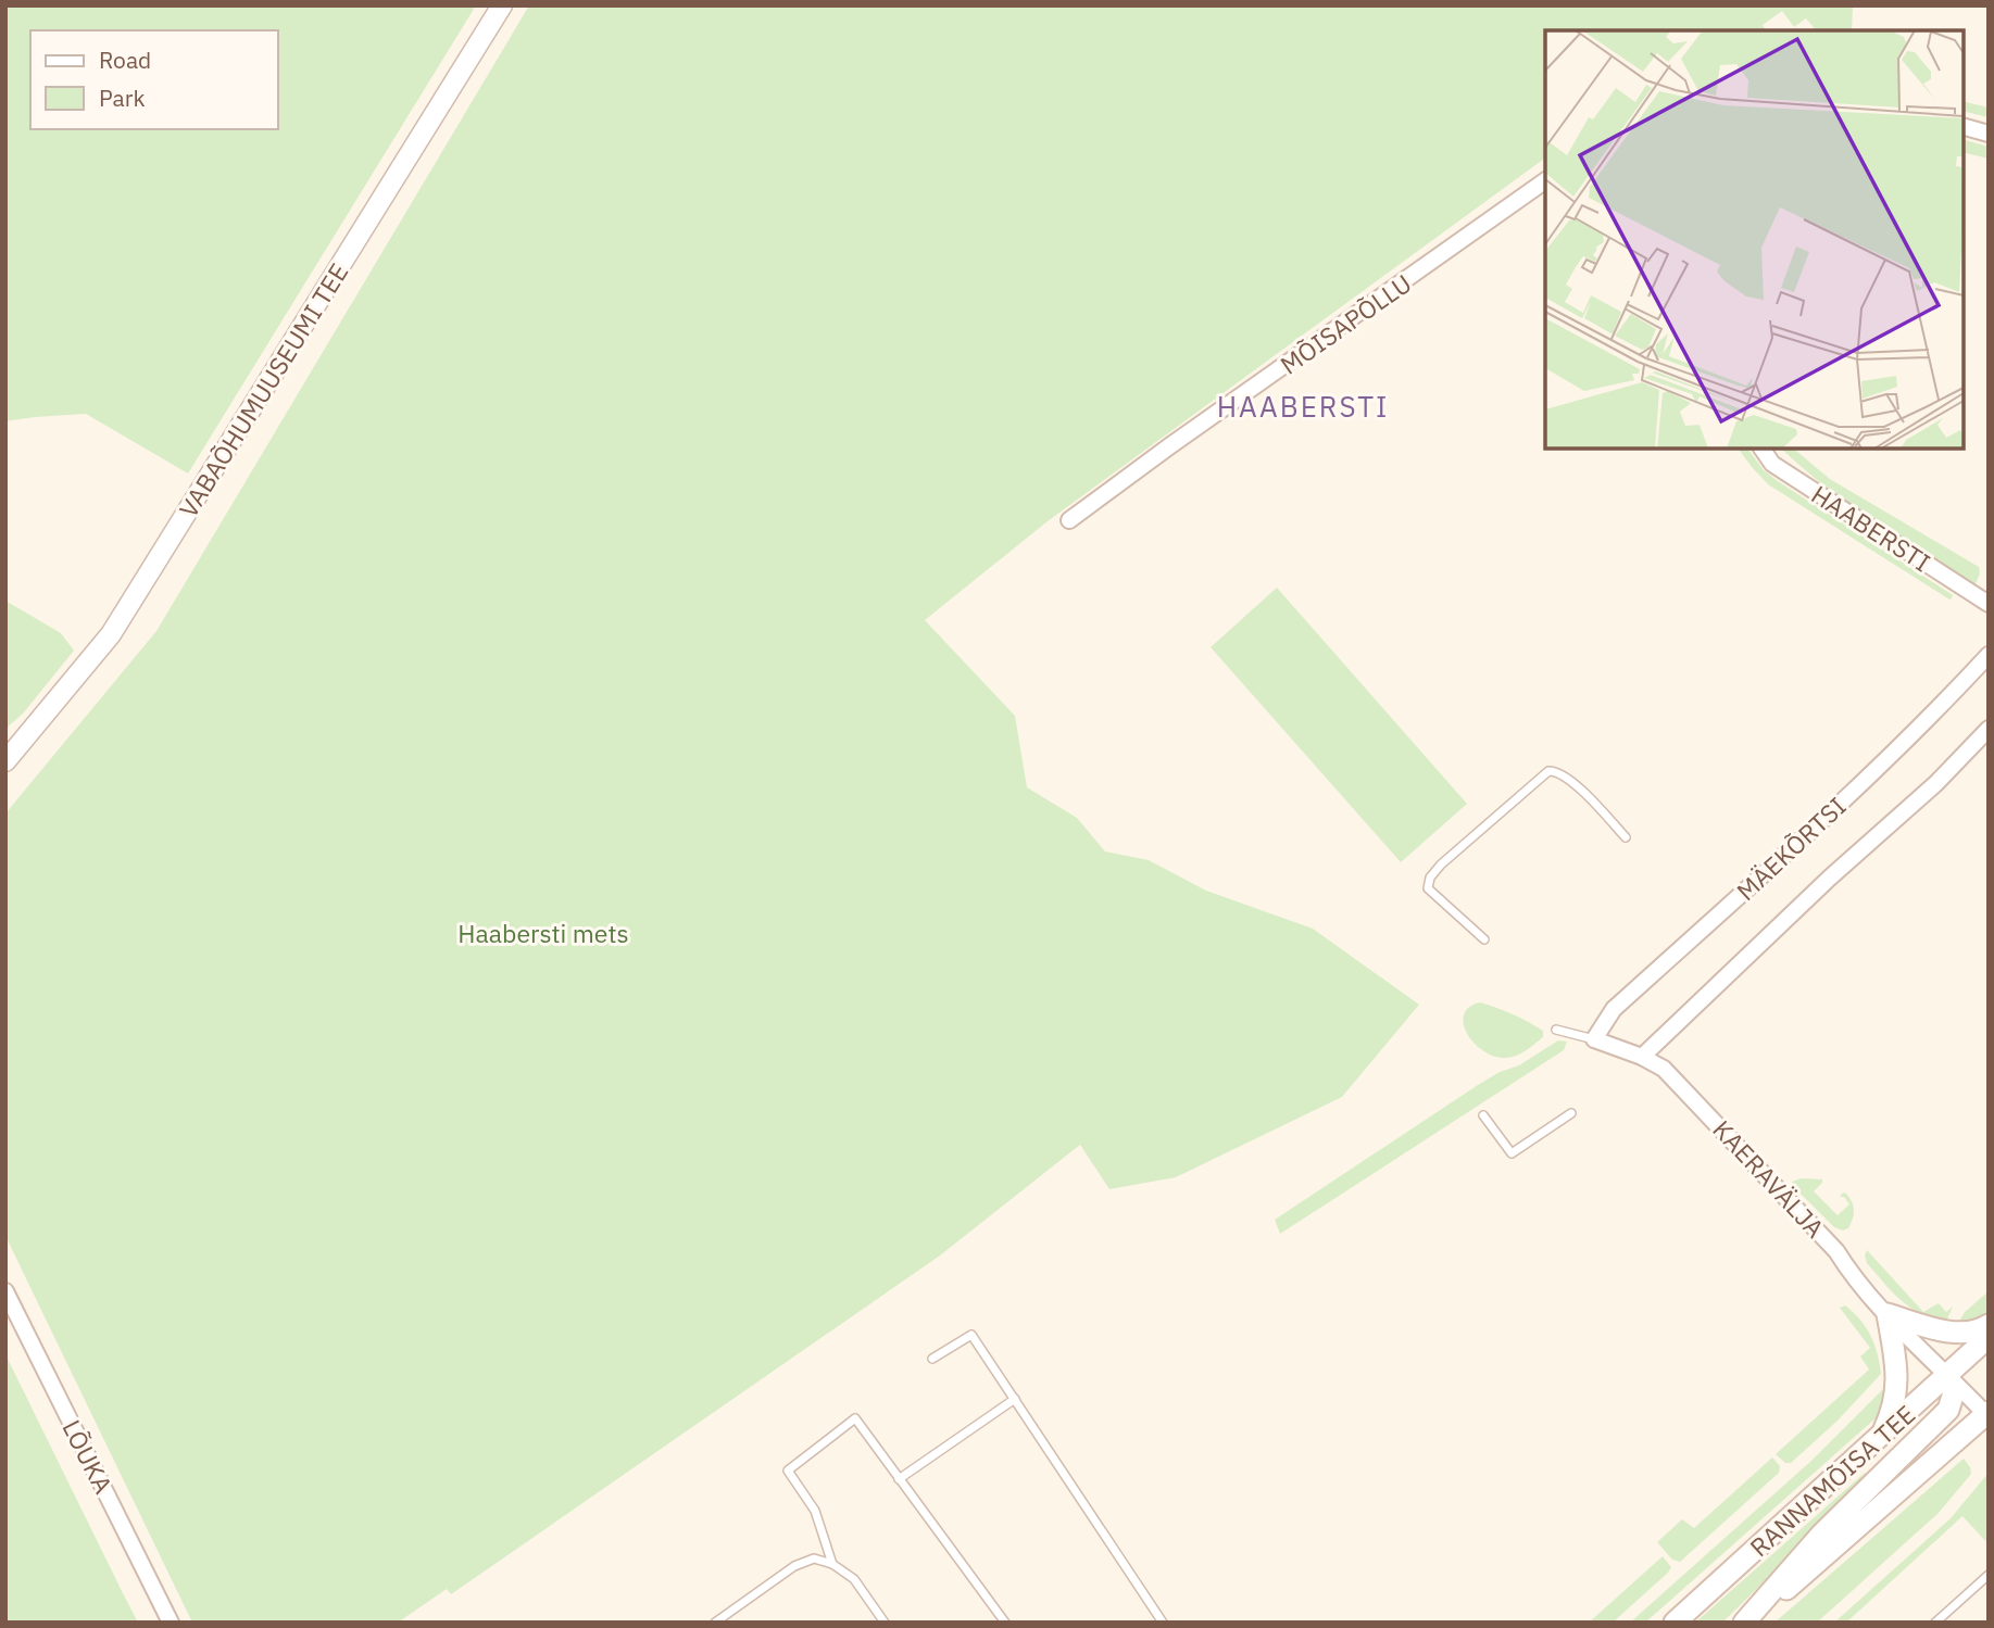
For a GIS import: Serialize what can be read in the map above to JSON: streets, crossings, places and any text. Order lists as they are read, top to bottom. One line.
{"streets":{"main road":["RANNAMÕISA TEE"],"street":["MÕISAPÕLLU","VABAÕHUMUUSEUMI TEE","HAABERSTI","MÄEKÕRTSI","KAERAVÄLJA","LÕUKA"]},"crossings":[["MÄEKÕRTSI","KAERAVÄLJA"],["KAERAVÄLJA","RANNAMÕISA TEE"]],"districts":["HAABERSTI"],"parks":["Haabersti mets"],"legend":["Road","Park"]}
